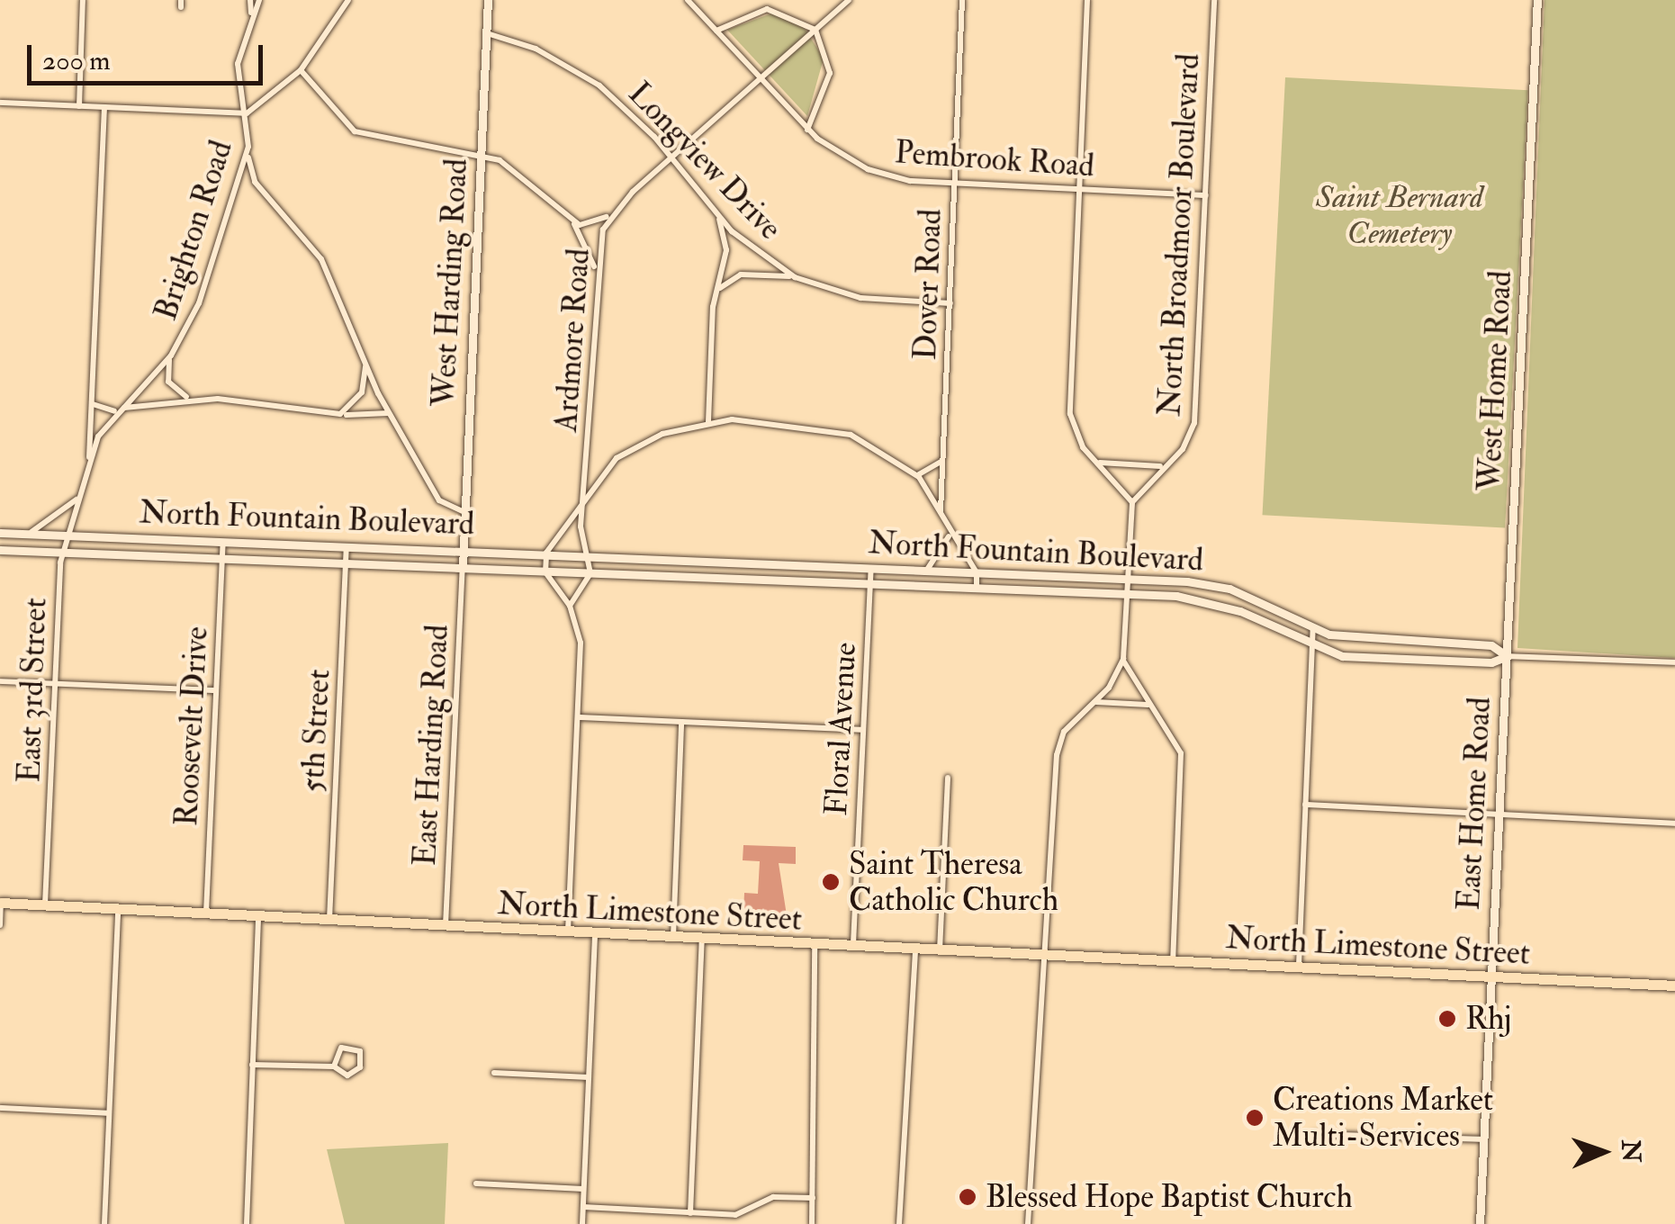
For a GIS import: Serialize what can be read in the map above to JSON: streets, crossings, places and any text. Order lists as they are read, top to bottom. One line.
{"streets":{"main road":["North Limestone Street"],"street":["Pembrook Road","Longview Drive","Brighton Road","North Broadmoor Boulevard","West Harding Road","Dover Road","Ardmore Road","West Home Road","North Fountain Boulevard","East 3rd Street","Roosevelt Drive","Floral Avenue","5th Street","East Harding Road","East Home Road"]},"crossings":[["Pembrook Road","North Broadmoor Boulevard"],["Pembrook Road","Dover Road"],["Pembrook Road","Ardmore Road"],["Longview Drive","West Harding Road"],["Longview Drive","Dover Road"],["Longview Drive","Ardmore Road"],["Brighton Road","North Fountain Boulevard"],["Brighton Road","East 3rd Street"],["West Harding Road","North Fountain Boulevard"],["West Harding Road","East Harding Road"],["Ardmore Road","North Fountain Boulevard"],["West Home Road","North Fountain Boulevard"],["West Home Road","East Home Road"],["North Fountain Boulevard","East 3rd Street"],["North Fountain Boulevard","Roosevelt Drive"],["North Fountain Boulevard","Floral Avenue"],["North Fountain Boulevard","5th Street"],["North Fountain Boulevard","East Harding Road"],["North Fountain Boulevard","East Home Road"],["East 3rd Street","North Limestone Street"],["Roosevelt Drive","North Limestone Street"],["Floral Avenue","North Limestone Street"],["5th Street","North Limestone Street"],["East Harding Road","North Limestone Street"],["East Home Road","North Limestone Street"]],"parks":["Saint Bernard Cemetery"],"places":["Saint Theresa Catholic Church","Rhj","Creations Market Multi-Services","Blessed Hope Baptist Church"],"scale_bar":"200 m","north":"right"}
